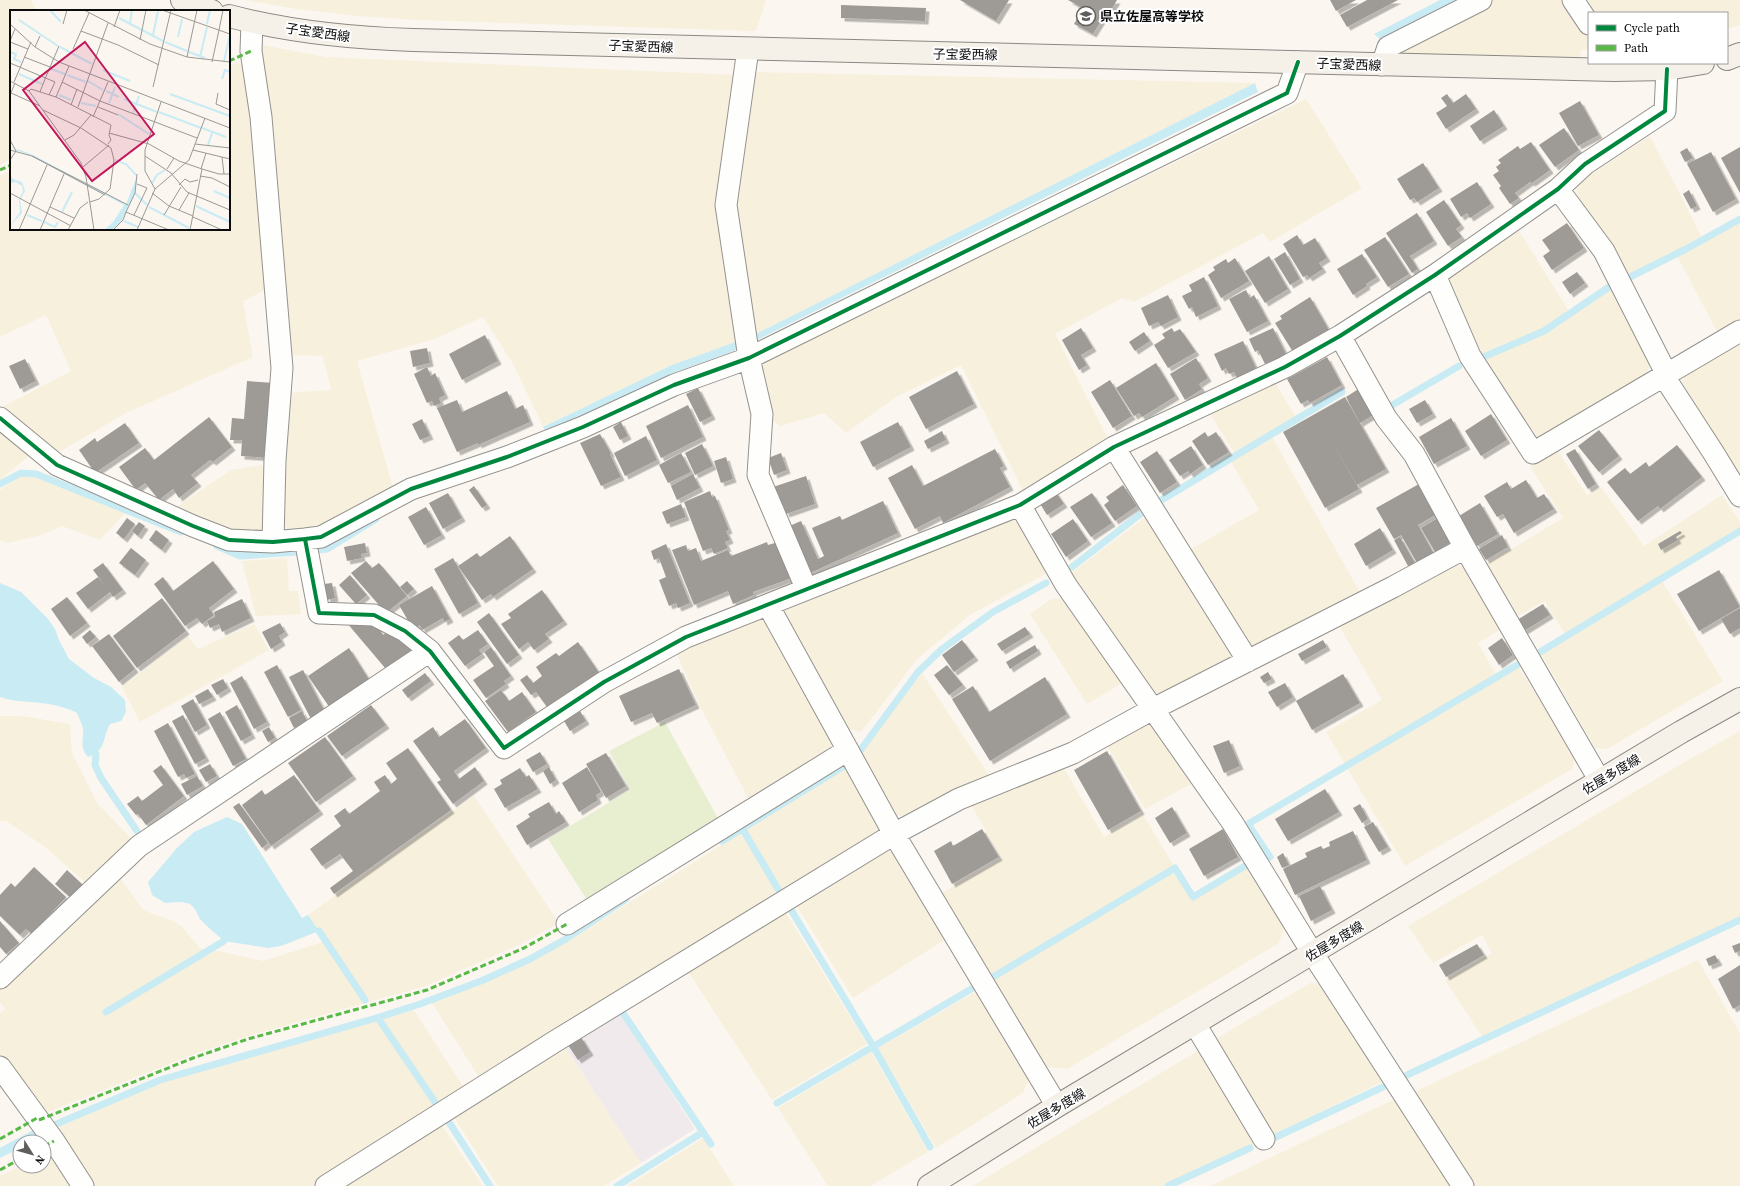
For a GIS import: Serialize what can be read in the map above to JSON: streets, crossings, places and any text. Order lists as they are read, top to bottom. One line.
{"streets":{"main road":["子宝愛西線","佐屋多度線"]},"places":{"school or university":["県立佐屋高等学校"]},"legend":["Cycle path","Path"],"north":"bottom right"}
